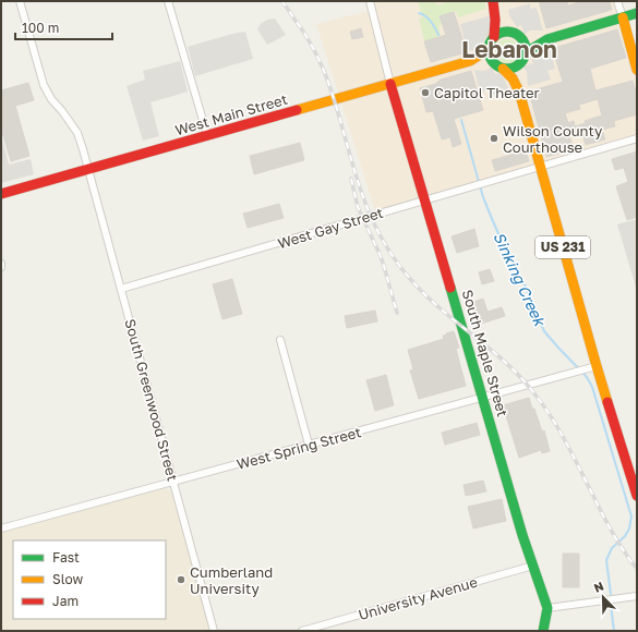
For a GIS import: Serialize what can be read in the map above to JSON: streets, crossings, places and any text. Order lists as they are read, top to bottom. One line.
{"streets":{"main road":["West Main Street","US 231","South Maple Street"],"street":["West Gay Street","South Greenwood Street","West Spring Street","University Avenue"]},"crossings":[["West Main Street","US 231"],["West Main Street","South Maple Street"],["West Main Street","South Greenwood Street"],["West Gay Street","US 231"],["West Gay Street","South Maple Street"],["West Gay Street","South Greenwood Street"],["US 231","West Spring Street"],["South Maple Street","West Spring Street"],["South Maple Street","University Avenue"],["South Greenwood Street","West Spring Street"]],"districts":["Lebanon"],"water":["Sinking Creek"],"places":["Capitol Theater","Wilson County Courthouse","Cumberland University"],"legend":["Fast","Slow","Jam"],"scale_bar":"100 m","north":"top left"}
